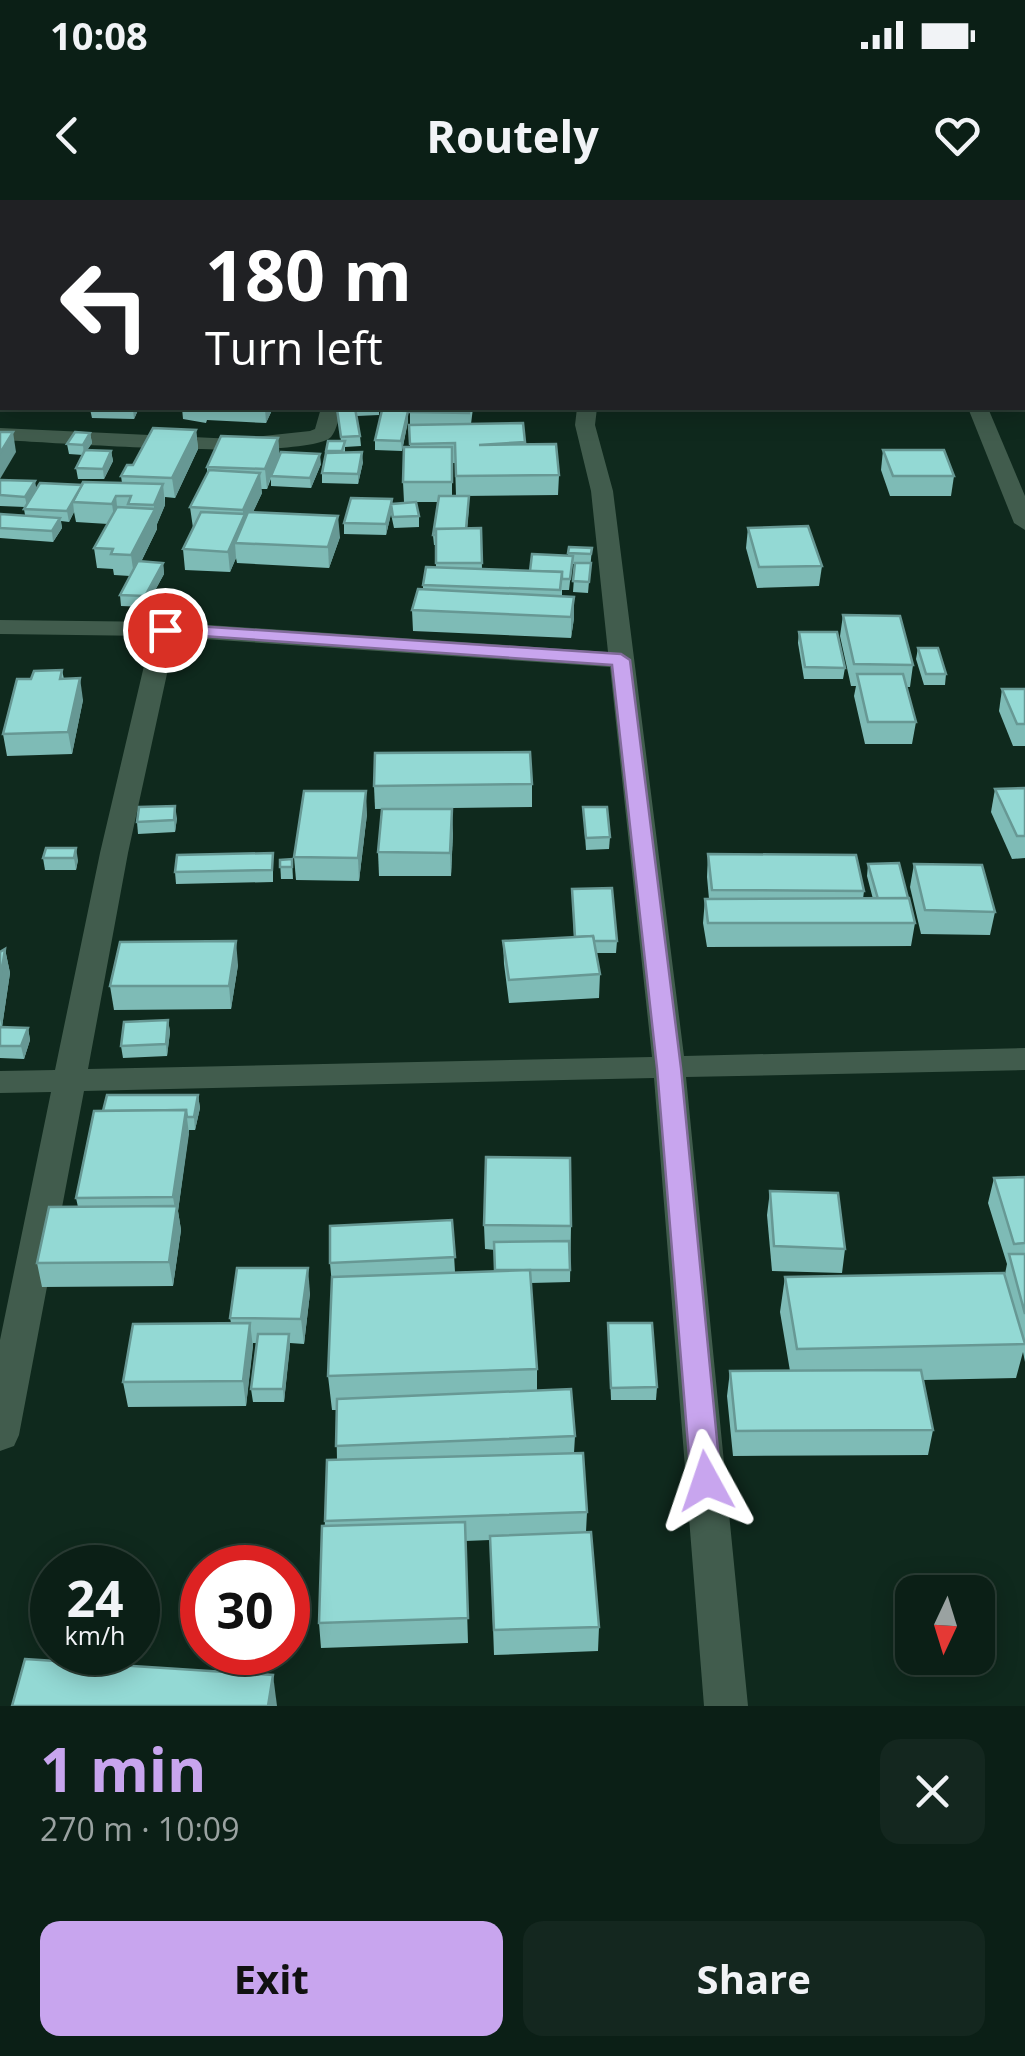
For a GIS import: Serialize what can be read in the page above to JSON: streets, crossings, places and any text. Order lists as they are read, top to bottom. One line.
{"north":"bottom","page":{"status":"10:08","header":"Routely","turn":["180 m","Turn left"],"speed":"24 km/h","limit":"30","heading":["1 min","270 m · 10:09"],"buttons":["Exit","Share"]}}
